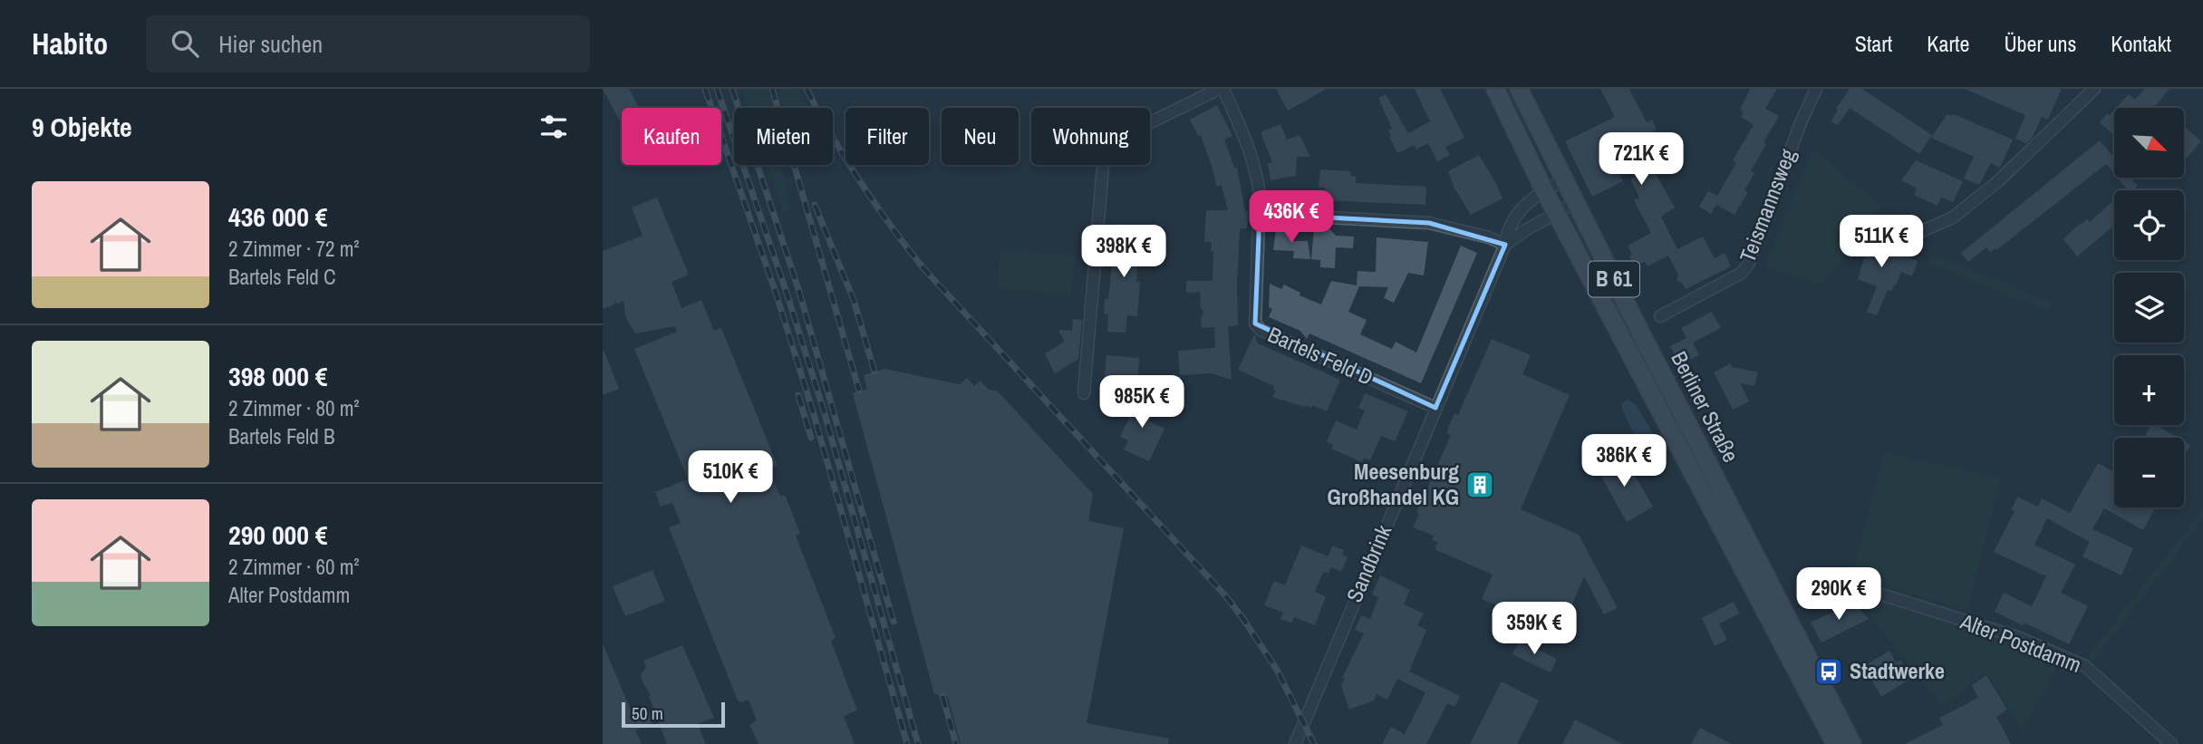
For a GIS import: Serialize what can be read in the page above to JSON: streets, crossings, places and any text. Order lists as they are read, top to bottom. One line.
{"streets":{"main road":["B 61","Berliner Straße"],"street":["Teismannsweg","Bartels Feld D","Sandbrink","Alter Postdamm"]},"crossings":[["Bartels Feld D","Sandbrink"],["Berliner Straße","Sandbrink"]],"places":{"building":["Meesenburg Großhandel KG"],"bus stop":["Stadtwerke"]},"scale_bar":"50 m","north":"bottom right","page":{"header":"Habito","search":"Hier suchen","nav":["Start","Karte","Über uns","Kontakt"],"heading":"9 Objekte","map_buttons":["+","−"],"chip":["Kaufen","Mieten","Filter","Neu","Wohnung"],"price":["721K €","436K €","511K €","398K €","985K €","386K €","510K €","290K €","359K €"],"list":[{"name":"436 000 €","note":"2 Zimmer · 72 m² · Bartels Feld C"},{"name":"398 000 €","note":"2 Zimmer · 80 m² · Bartels Feld B"},{"name":"290 000 €","note":"2 Zimmer · 60 m² · Alter Postdamm"}],"scale":"50 m"}}
